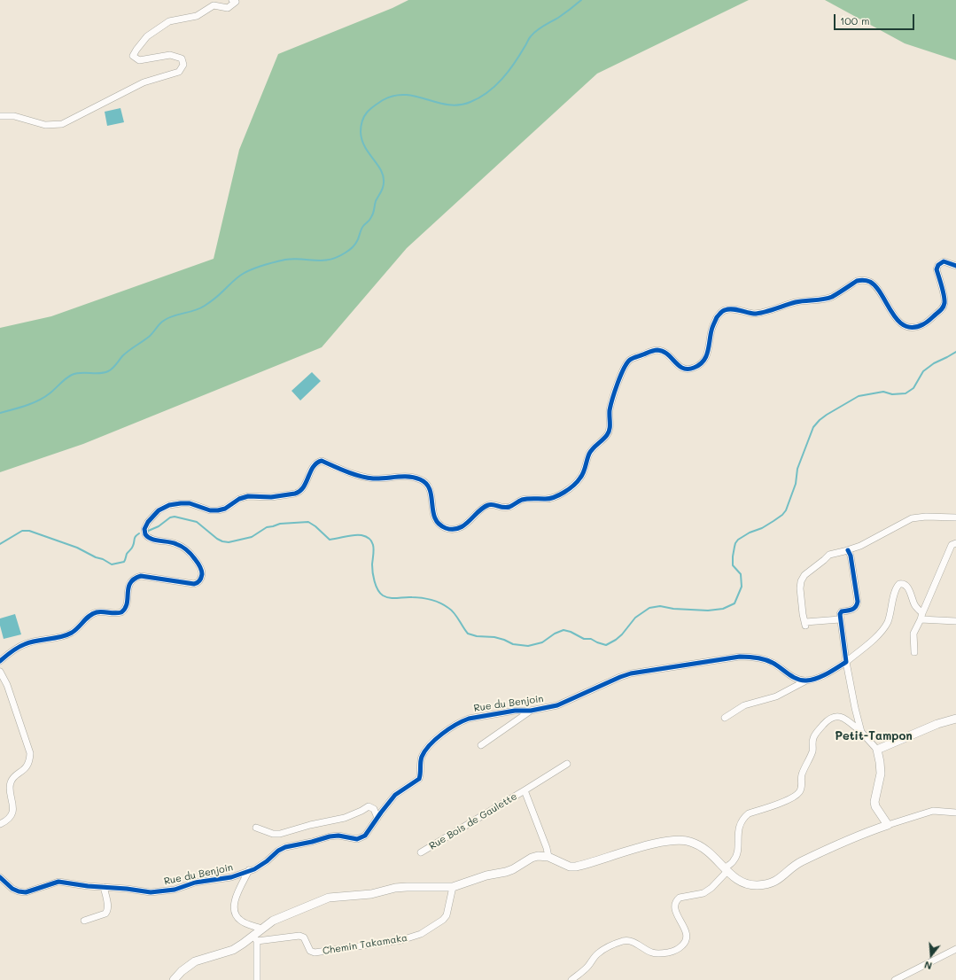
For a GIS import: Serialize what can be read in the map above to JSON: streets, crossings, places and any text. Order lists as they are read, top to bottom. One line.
{"streets":{"street":["Rue du Benjoin","Rue Bois de Gaulette","Chemin Takamaka"]},"districts":["Petit-Tampon"],"scale_bar":"100 m","north":"bottom"}
